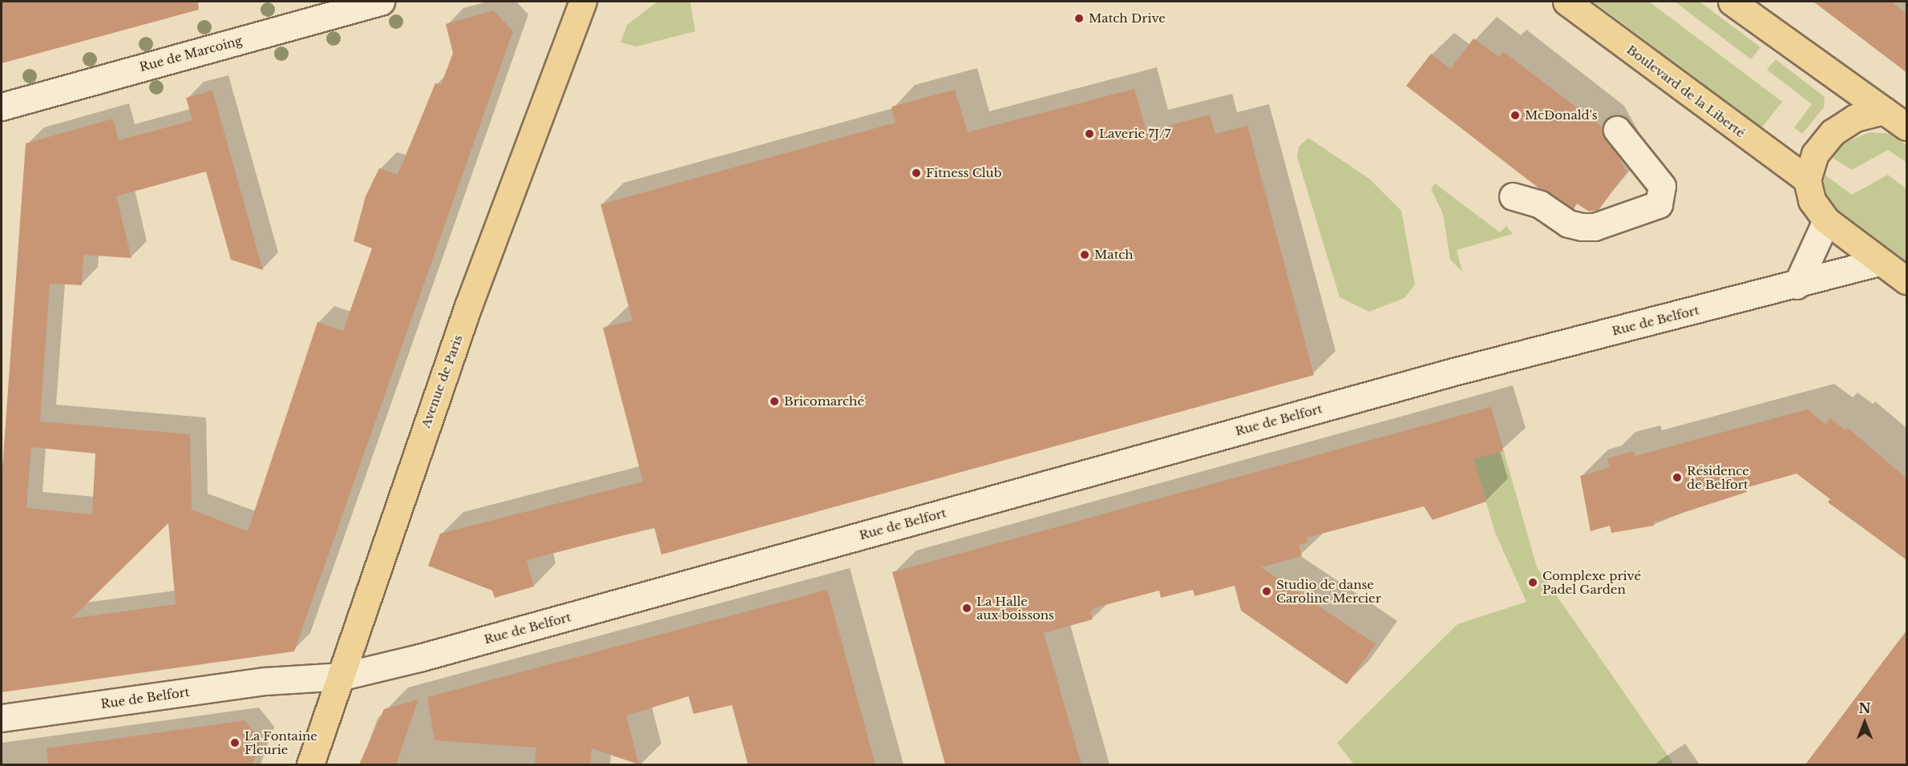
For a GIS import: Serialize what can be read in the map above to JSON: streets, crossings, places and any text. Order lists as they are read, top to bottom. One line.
{"streets":{"main road":["Boulevard de la Liberté","Avenue de Paris"],"street":["Rue de Marcoing","Rue de Belfort"]},"crossings":[["Rue de Belfort","Avenue de Paris"]],"places":["Match Drive","McDonald's","Laverie 7J/7","Fitness Club","Match","Bricomarché","Résidence de Belfort","Complexe privé Padel Garden","Studio de danse Caroline Mercier","La Halle aux boissons","La Fontaine Fleurie"],"north":"top"}
